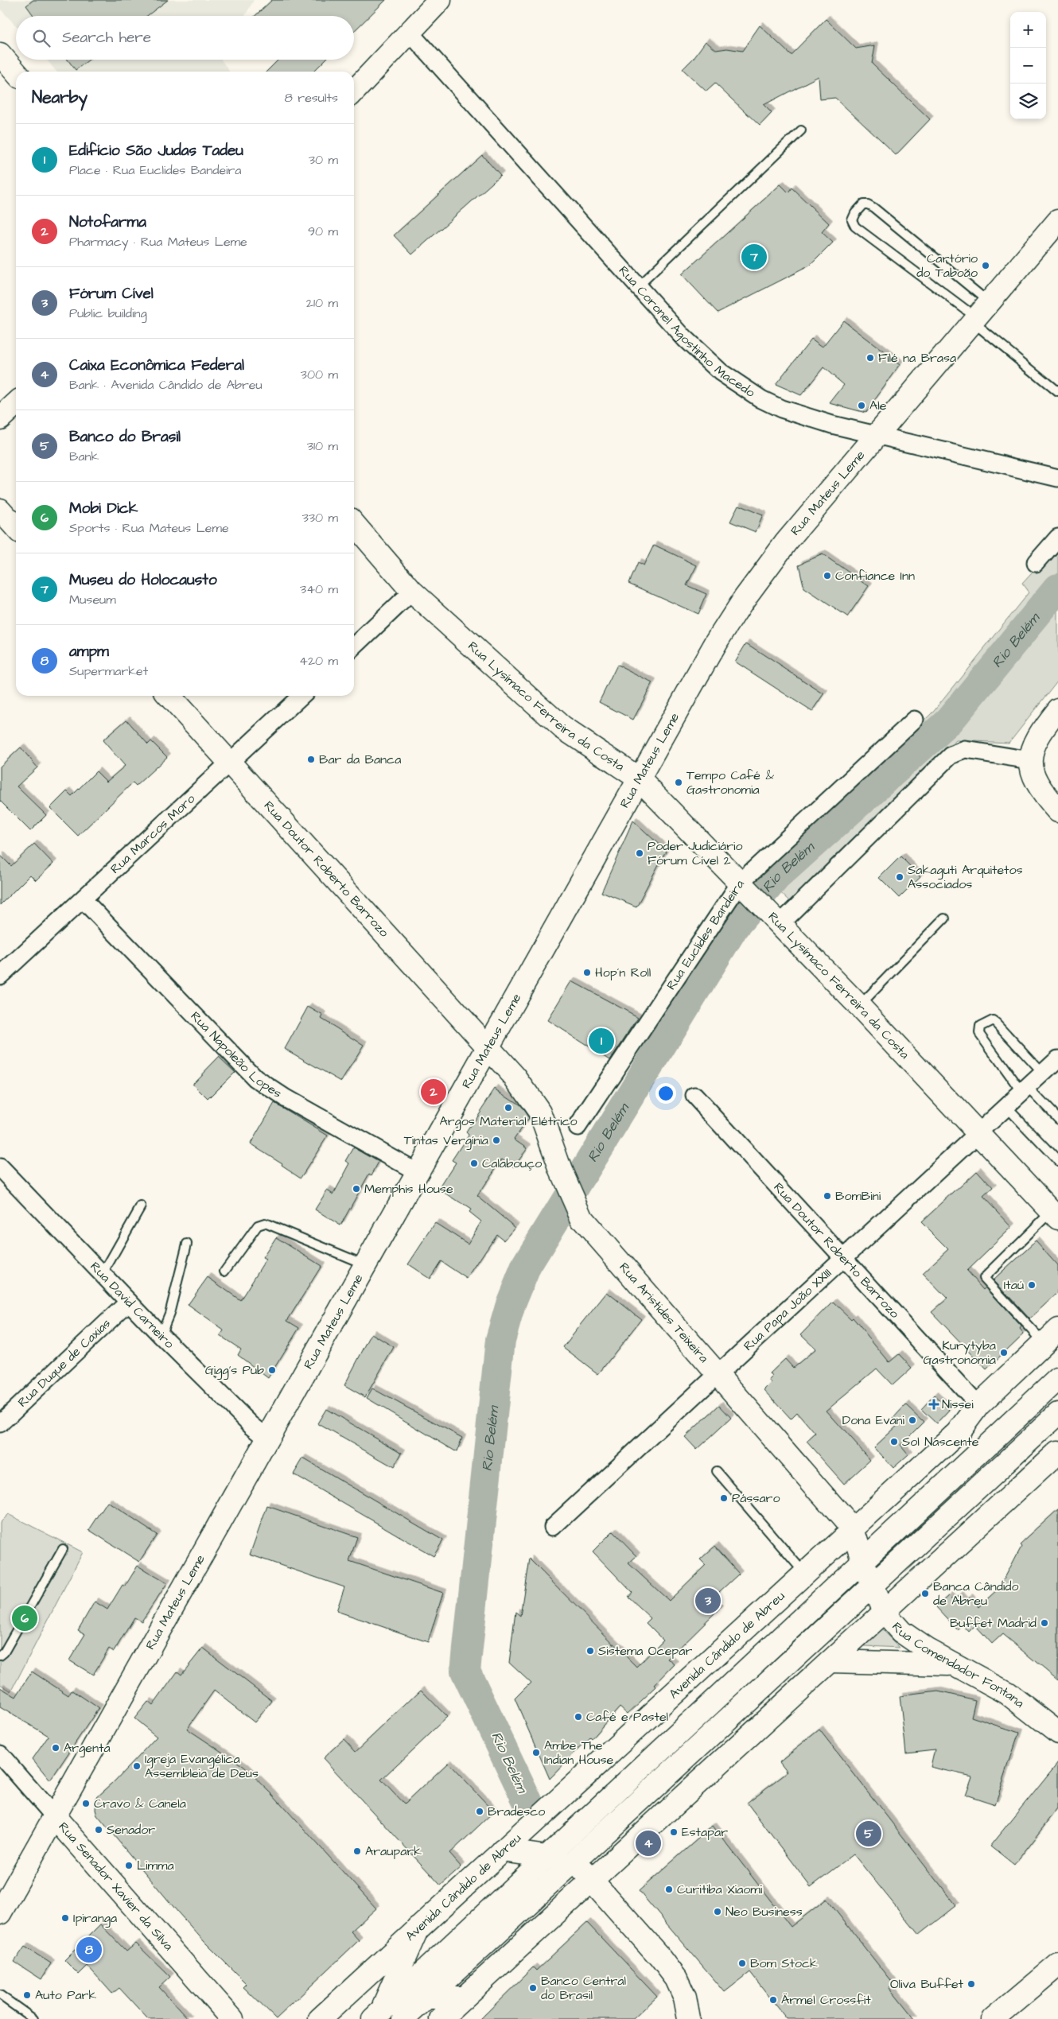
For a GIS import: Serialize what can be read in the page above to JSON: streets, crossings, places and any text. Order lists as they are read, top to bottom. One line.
{"streets":{"main road":["Rua Mateus Leme","Rua Lysímaco Ferreira da Costa","Rua Doutor Roberto Barrozo","Rua Aristides Teixeira","Avenida Cândido de Abreu","Rua Comendador Fontana","Rua Senador Xavier da Silva"],"street":["Rua Coronel Agostinho Macedo","Rua Marcos Moro","Rua Euclides Bandeira","Rua Napoleão Lopes","Rua David Carneiro","Rua Papa João XXIII","Rua Duque de Caxias"]},"crossings":[["Rua Coronel Agostinho Macedo","Rua Mateus Leme"],["Rua Mateus Leme","Rua Lysímaco Ferreira da Costa"],["Rua Mateus Leme","Rua Doutor Roberto Barrozo"],["Rua Mateus Leme","Rua Napoleão Lopes"],["Rua Mateus Leme","Rua David Carneiro"],["Rua Mateus Leme","Rua Aristides Teixeira"],["Rua Mateus Leme","Rua Senador Xavier da Silva"],["Rua Lysímaco Ferreira da Costa","Rua Euclides Bandeira"],["Rua Lysímaco Ferreira da Costa","Rua Papa João XXIII"],["Rua Marcos Moro","Rua Doutor Roberto Barrozo"],["Rua Marcos Moro","Rua Napoleão Lopes"],["Rua Doutor Roberto Barrozo","Rua Papa João XXIII"],["Rua Doutor Roberto Barrozo","Rua Aristides Teixeira"],["Rua Doutor Roberto Barrozo","Avenida Cândido de Abreu"],["Rua David Carneiro","Rua Duque de Caxias"],["Rua Papa João XXIII","Rua Aristides Teixeira"],["Rua Aristides Teixeira","Avenida Cândido de Abreu"],["Rua Aristides Teixeira","Rua Comendador Fontana"]],"water":["Rio Belém"],"places":{"other":["Cartório do Taboão","Filé na Brasa","Ale","Confiance Inn","Bar da Banca","Tempo Café & Gastronomia","Poder Judiciário Fórum Cível 2","Sakaguti Arquitetos Associados","Hop´n Roll","Argos Material Elétrico","Tintas Vergínia","Calabouço","Memphis House","BomBini","Itaú","Kurytyba Gastronomia","Gigg's Pub","Dona Evani","Sol Nascente","Pássaro","Banca Cândido de Abreu","Buffet Madrid","Sistema Ocepar","Café e Pastel","Argenta","Ambe The Indian House","Igreja Evangélica Assembleia de Deus","Cravo & Canela","Bradesco","Senador","Estapar","Araupark","Limma","Curitiba Xiaomi","Neo Business","Ipiranga","Bom Stock","Oliva Buffet","Banco Central do Brasil","Auto Park","Ärmel Crossfit"],"health":["Nissei"]},"page":{"map_buttons":["+","−"],"search":"Search here","heading":["Nearby","8 results"],"list":[{"mark":"1","name":"Edifício São Judas Tadeu","note":"Place · Rua Euclides Bandeira","value":"30 m"},{"mark":"2","name":"Notofarma","note":"Pharmacy · Rua Mateus Leme","value":"90 m"},{"mark":"3","name":"Fórum Cível","note":"Public building","value":"210 m"},{"mark":"4","name":"Caixa Econômica Federal","note":"Bank · Avenida Cândido de Abreu","value":"300 m"},{"mark":"5","name":"Banco do Brasil","note":"Bank","value":"310 m"},{"mark":"6","name":"Mobi Dick","note":"Sports · Rua Mateus Leme","value":"330 m"},{"mark":"7","name":"Museu do Holocausto","note":"Museum","value":"340 m"},{"mark":"8","name":"ampm","note":"Supermarket","value":"420 m"}],"pins":["7","1","2","3","6","5","4","8"]}}
